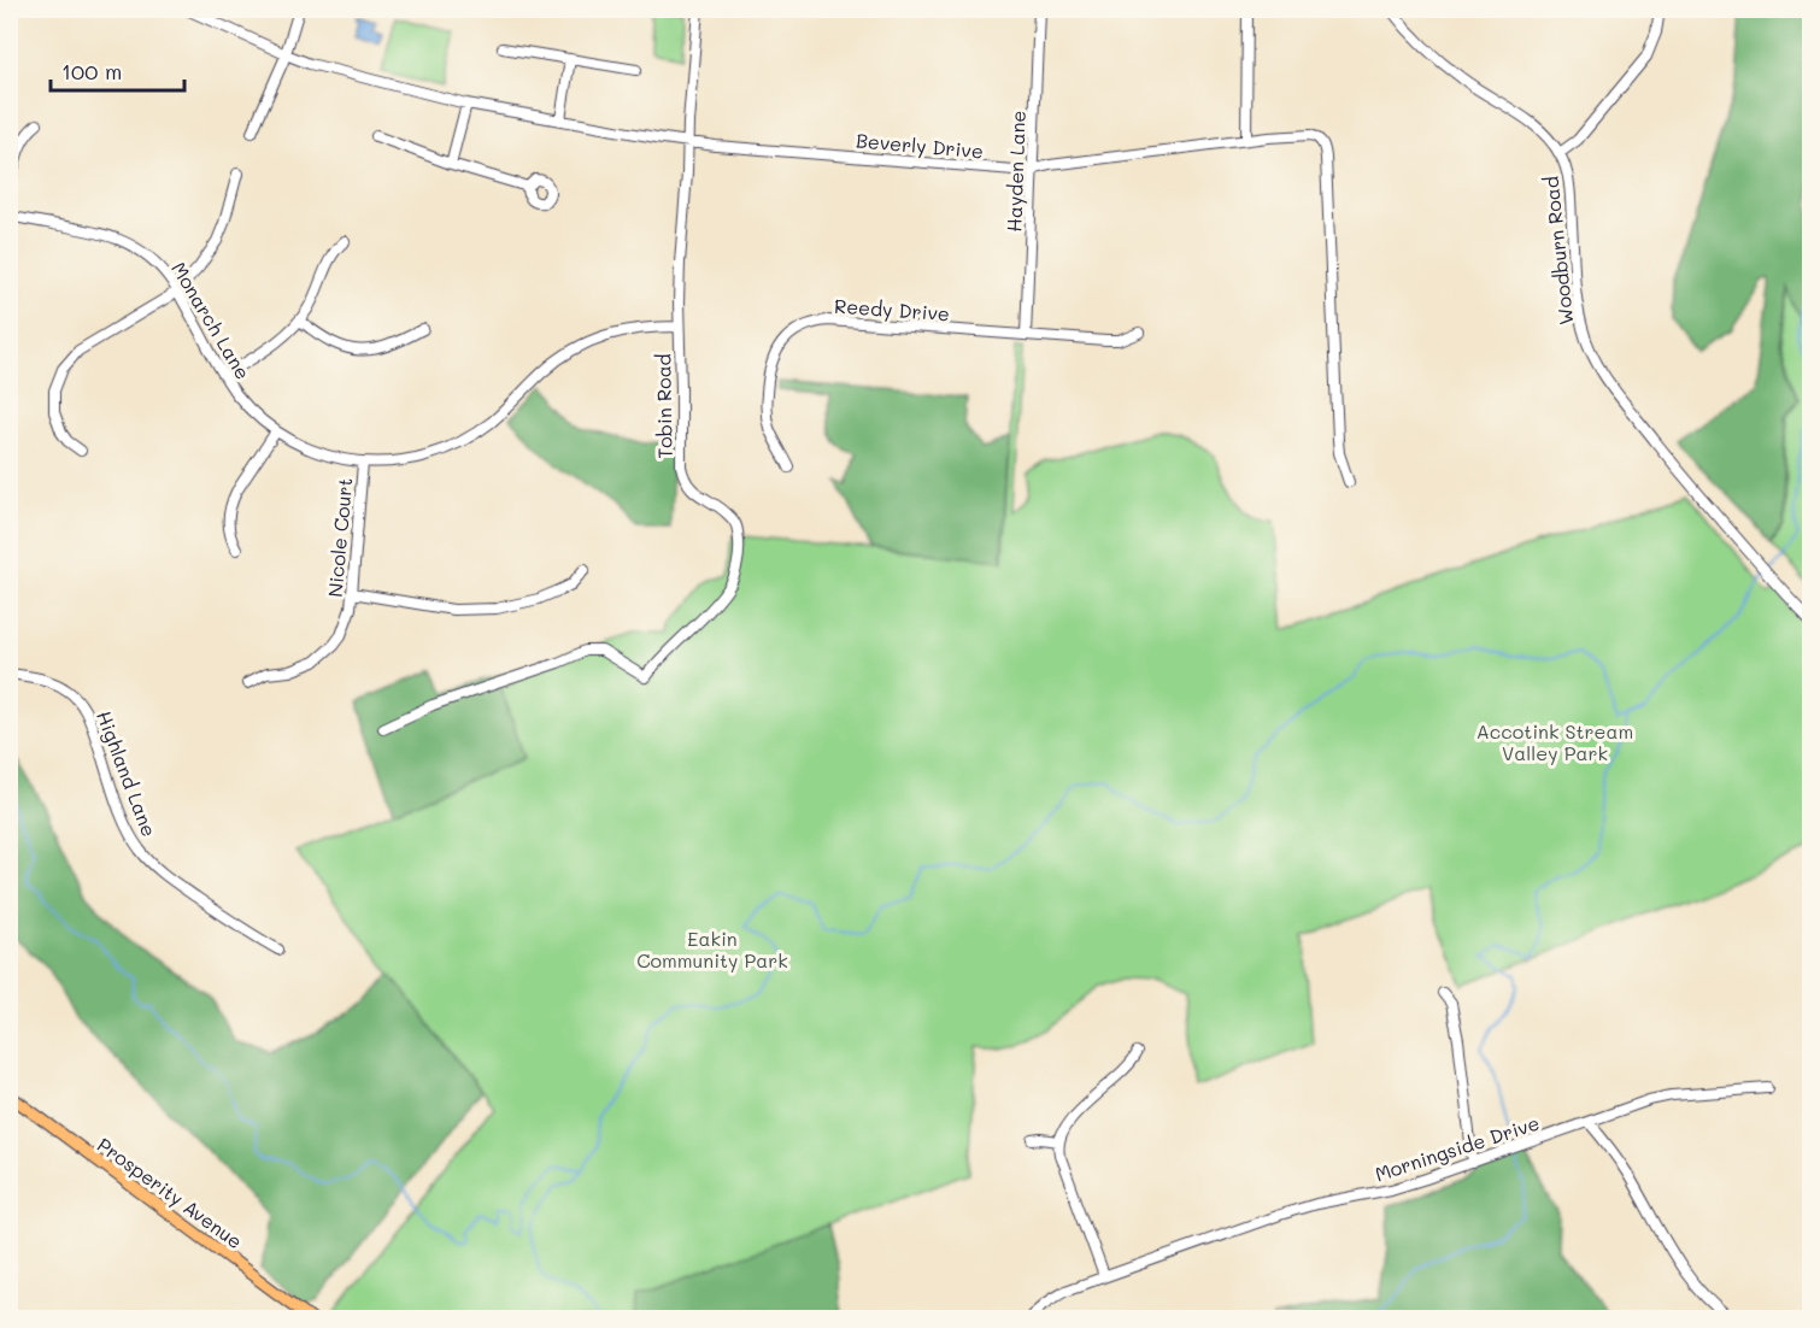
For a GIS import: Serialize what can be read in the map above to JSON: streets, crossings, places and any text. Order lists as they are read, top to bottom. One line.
{"streets":{"main road":["Prosperity Avenue"],"street":["Beverly Drive","Hayden Lane","Woodburn Road","Reedy Drive","Monarch Lane","Tobin Road","Nicole Court","Highland Lane","Morningside Drive"]},"crossings":[["Beverly Drive","Hayden Lane"],["Beverly Drive","Tobin Road"],["Hayden Lane","Reedy Drive"],["Monarch Lane","Tobin Road"],["Monarch Lane","Nicole Court"]],"parks":["Accotink Stream Valley Park","Eakin Community Park"],"scale_bar":"100 m"}
